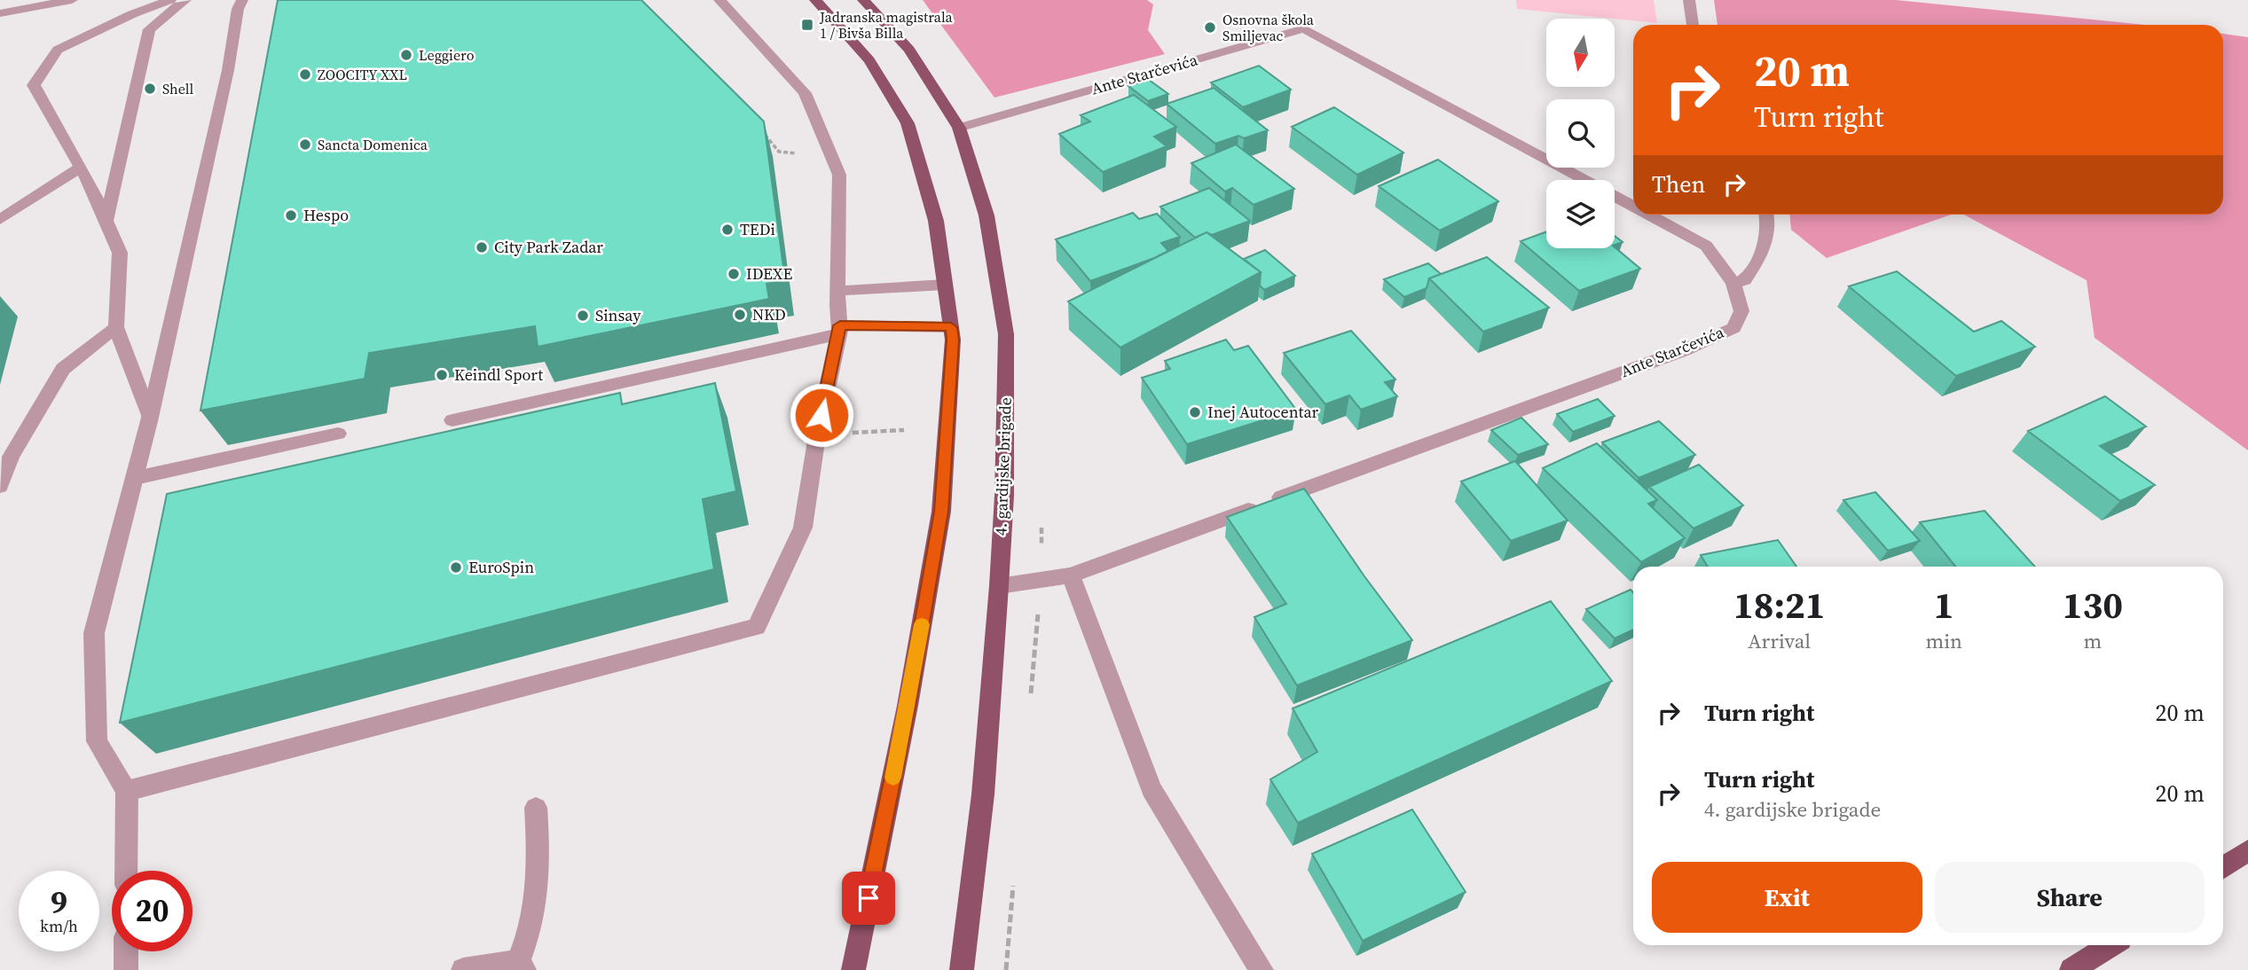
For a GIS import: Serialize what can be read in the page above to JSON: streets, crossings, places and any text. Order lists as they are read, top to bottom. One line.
{"streets":{"main road":["4. gardijske brigade"],"street":["Ante Starčevića"]},"crossings":[["Ante Starčevića","4. gardijske brigade"]],"places":{"transit":["Jadranska magistrala 1 / Bivša Billa"],"other":["Osnovna škola Smiljevac","Leggiero","ZOOCITY XXL","Shell","Sancta Domenica","Hespo","TEDi","City Park Zadar","IDEXE","NKD","Sinsay","Keindl Sport","Inej Autocentar","EuroSpin"]},"north":"bottom","page":{"turn":["20 m","Turn right"],"then":"Then","eta":["18:21","Arrival","1","min","130","m"],"list":[{"name":"Turn right","value":"20 m"},{"name":"Turn right","note":"4. gardijske brigade","value":"20 m"}],"buttons":["Exit","Share"],"speed":"9 km/h","limit":"20"}}
